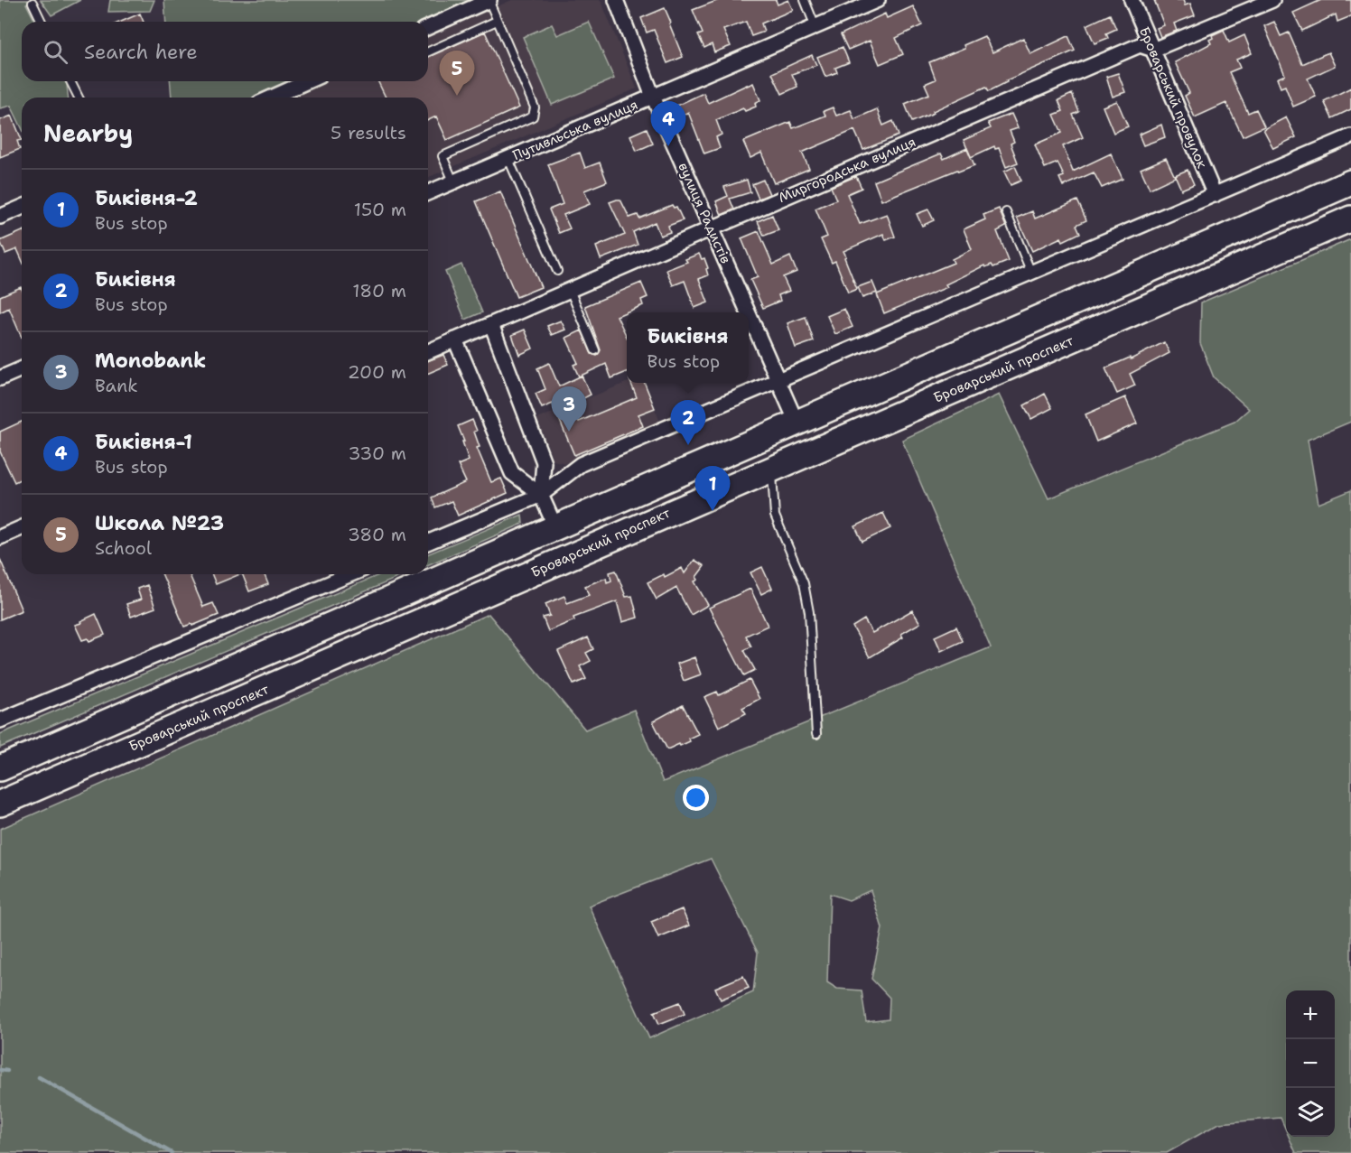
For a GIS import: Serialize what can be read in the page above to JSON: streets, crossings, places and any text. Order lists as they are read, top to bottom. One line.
{"streets":{"highway":["Броварський проспект"],"street":["Броварський провулок","Путивльська вулиця","Миргородська вулиця","вулиця Радистів"]},"crossings":[["Броварський провулок","Миргородська вулиця"],["Путивльська вулиця","вулиця Радистів"],["Миргородська вулиця","вулиця Радистів"]],"page":{"search":"Search here","pins":["5","4","3","2","1"],"heading":["Nearby","5 results"],"list":[{"mark":"1","name":"Бикiвня-2","note":"Bus stop","value":"150 m"},{"mark":"2","name":"Бикiвня","note":"Bus stop","value":"180 m"},{"mark":"3","name":"Monobank","note":"Bank","value":"200 m"},{"mark":"4","name":"Бикiвня-1","note":"Bus stop","value":"330 m"},{"mark":"5","name":"Школа №23","note":"School","value":"380 m"}],"popup":["Бикiвня","Bus stop"],"map_buttons":["+","−"]}}
